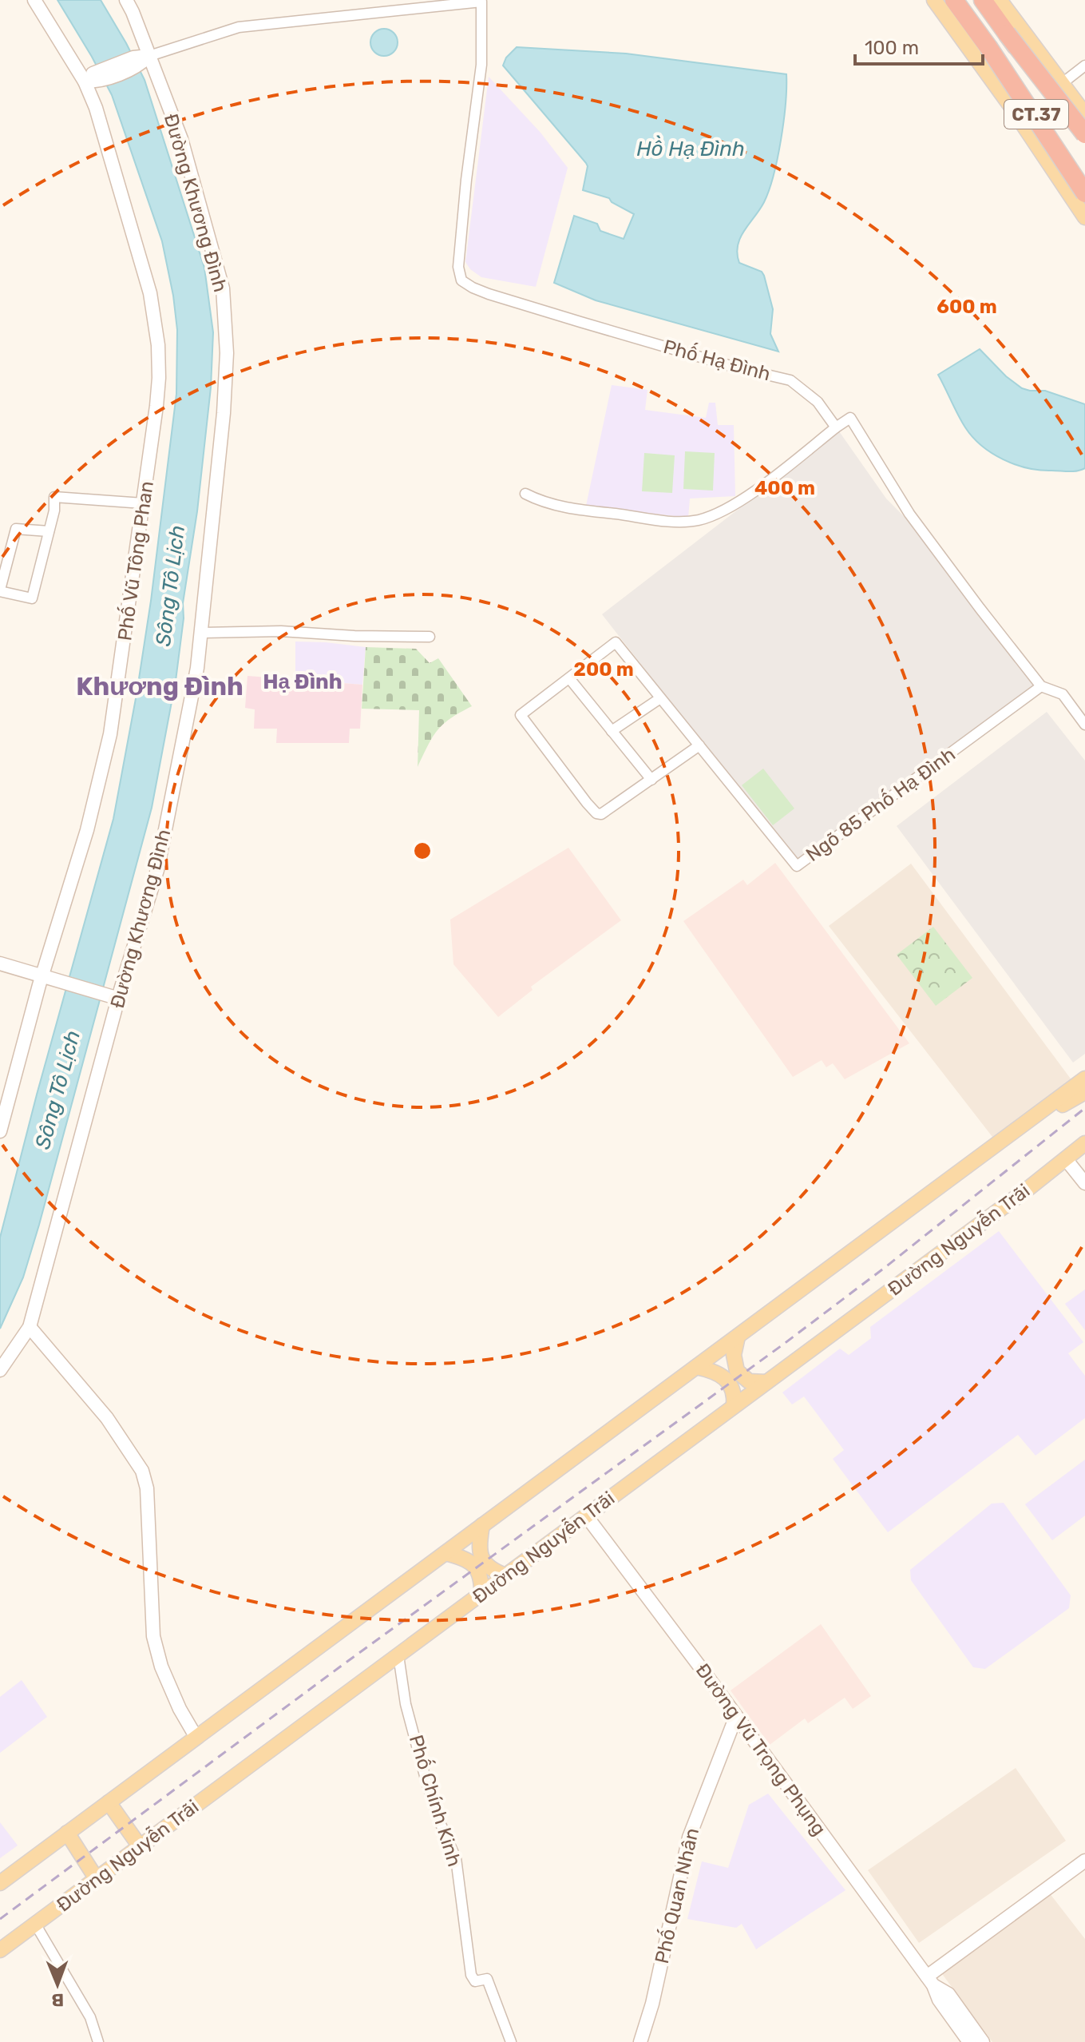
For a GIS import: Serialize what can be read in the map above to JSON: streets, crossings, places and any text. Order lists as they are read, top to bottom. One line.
{"streets":{"highway":["CT.37"],"main road":["Đường Khương Đình","Phố Vũ Tông Phan","Đường Nguyễn Trãi","Đường Vũ Trọng Phụng","Phố Quan Nhân"],"street":["Phố Hạ Đình","Ngõ 85 Phố Hạ Đình","Phố Chính Kinh"]},"crossings":[["Đường Khương Đình","Phố Hạ Đình"],["Đường Nguyễn Trãi","Đường Vũ Trọng Phụng"],["Đường Nguyễn Trãi","Phố Chính Kinh"],["Đường Vũ Trọng Phụng","Phố Quan Nhân"]],"districts":["Hạ Đình","Khương Đình"],"water":["Hồ Hạ Đình","Sông Tô Lịch"],"scale_bar":"100 m","north":"bottom","rings":["600 m","400 m","200 m"]}
